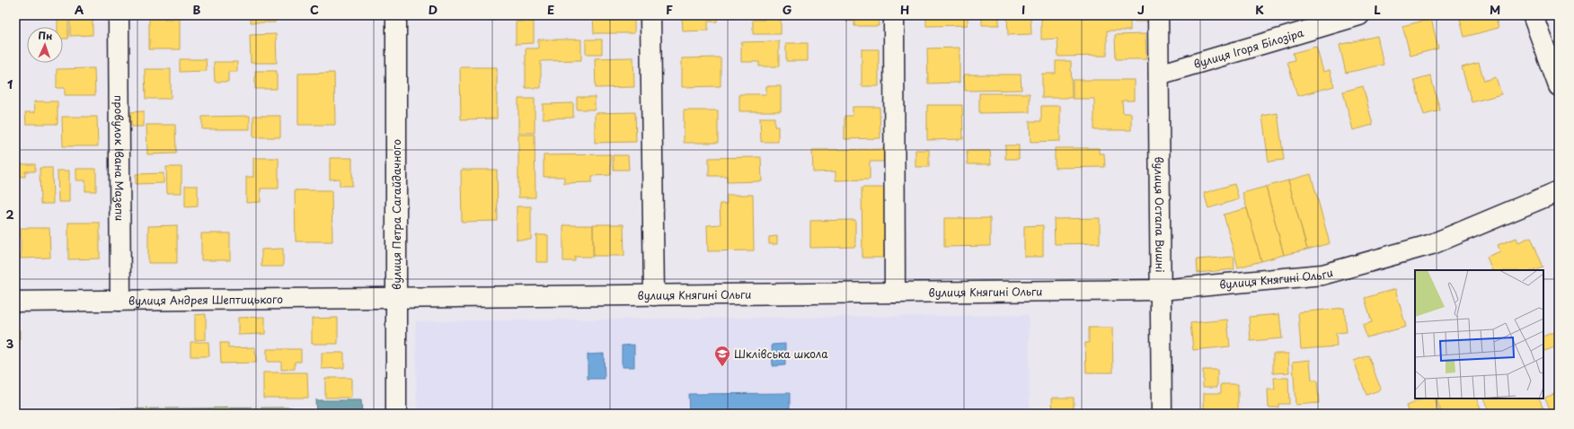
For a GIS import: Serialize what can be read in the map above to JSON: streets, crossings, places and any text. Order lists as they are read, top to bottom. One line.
{"streets":{"street":["вулиця Ігоря Білозіра","провулок Івана Мазепи","вулиця Петра Сагайдачного","вулиця Остапа Вишні","вулиця Княгині Ольги","вулиця Андрея Шептицького"]},"crossings":[["вулиця Ігоря Білозіра","вулиця Остапа Вишні"],["провулок Івана Мазепи","вулиця Андрея Шептицького"],["вулиця Петра Сагайдачного","вулиця Княгині Ольги"],["вулиця Петра Сагайдачного","вулиця Андрея Шептицького"],["вулиця Остапа Вишні","вулиця Княгині Ольги"],["вулиця Княгині Ольги","вулиця Андрея Шептицького"]],"places":{"school or university":["Шклівська школа"]},"north":"top","grid":{"columns":["A","B","C","D","E","F","G","H","I","J","K","L","M"],"rows":["1","2","3"]}}
